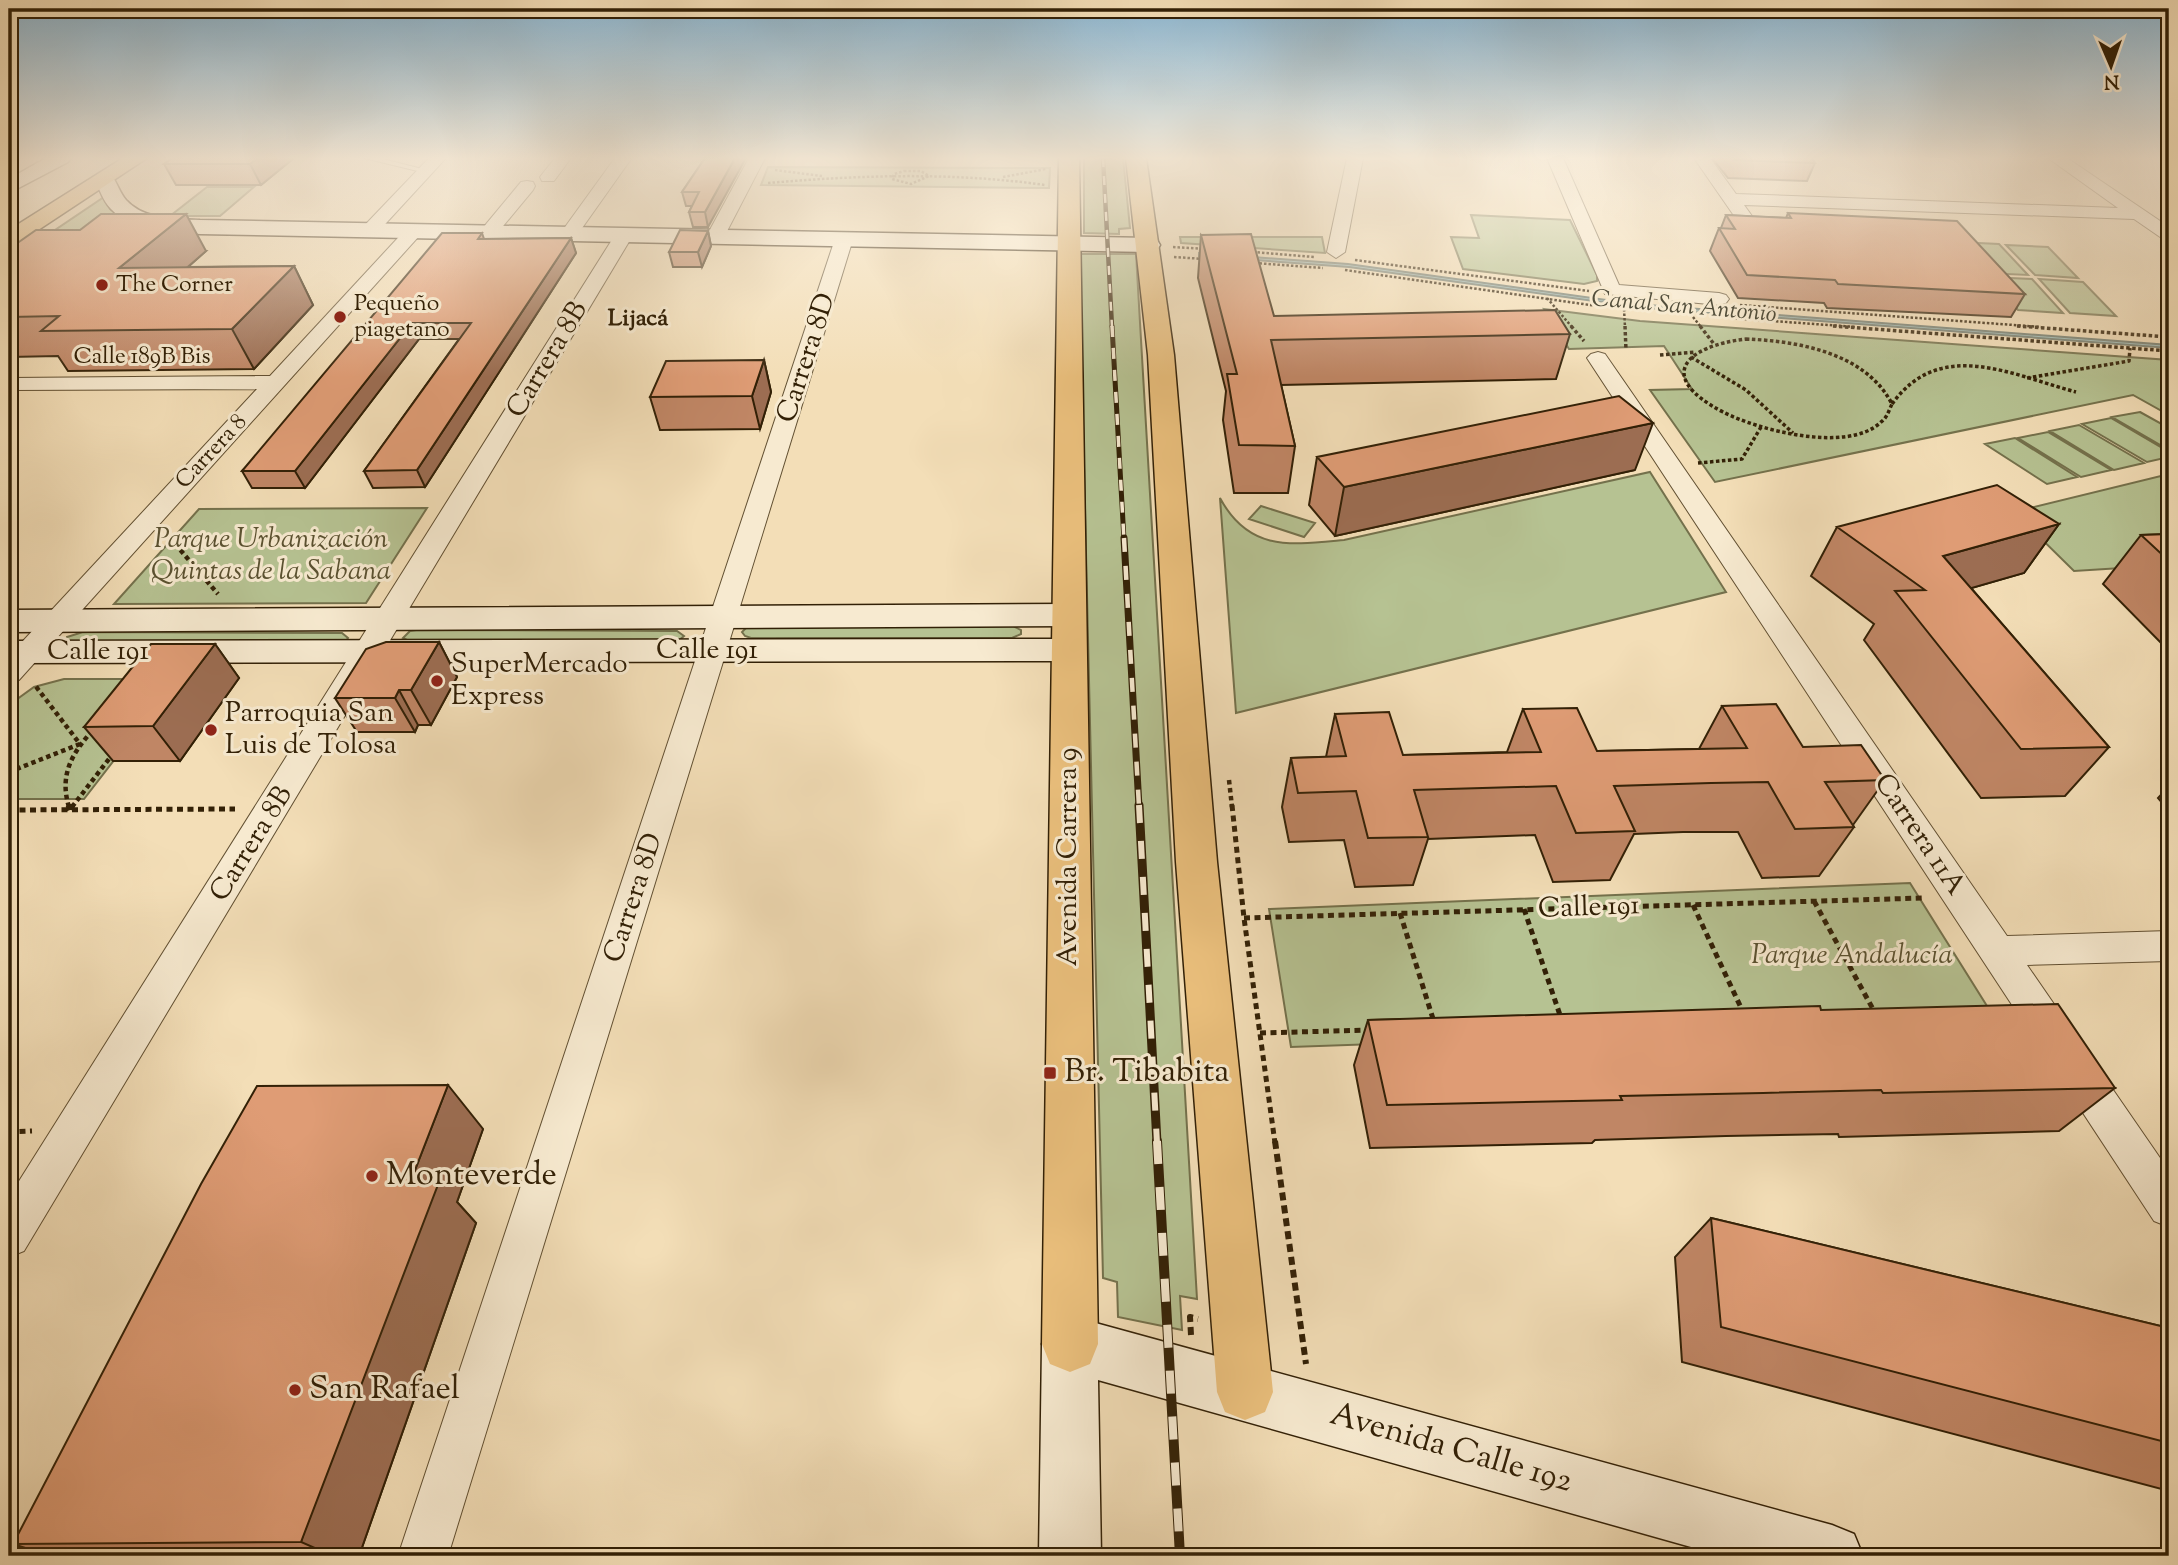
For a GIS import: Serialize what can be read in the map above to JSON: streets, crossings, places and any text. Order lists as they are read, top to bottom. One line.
{"streets":{"main road":["Avenida Carrera 9"],"street":["Calle 189B Bis","Carrera 8D","Carrera 8B","Carrera 8","Calle 191","Carrera 11A","Avenida Calle 192"]},"crossings":[["Calle 189B Bis","Carrera 8"],["Carrera 8D","Calle 191"],["Carrera 8B","Calle 191"],["Carrera 8","Calle 191"],["Calle 191","Avenida Carrera 9"],["Avenida Carrera 9","Avenida Calle 192"]],"districts":["Lijacá"],"water":["Canal San Antonio"],"parks":["Parque Urbanización Quintas de la Sabana","Parque Andalucía"],"places":{"other":["The Corner","Pequeño piagetano","SuperMercado Express","Parroquia San Luis de Tolosa","Monteverde","San Rafael"],"transit":["Br. Tibabita"]},"north":"bottom"}
